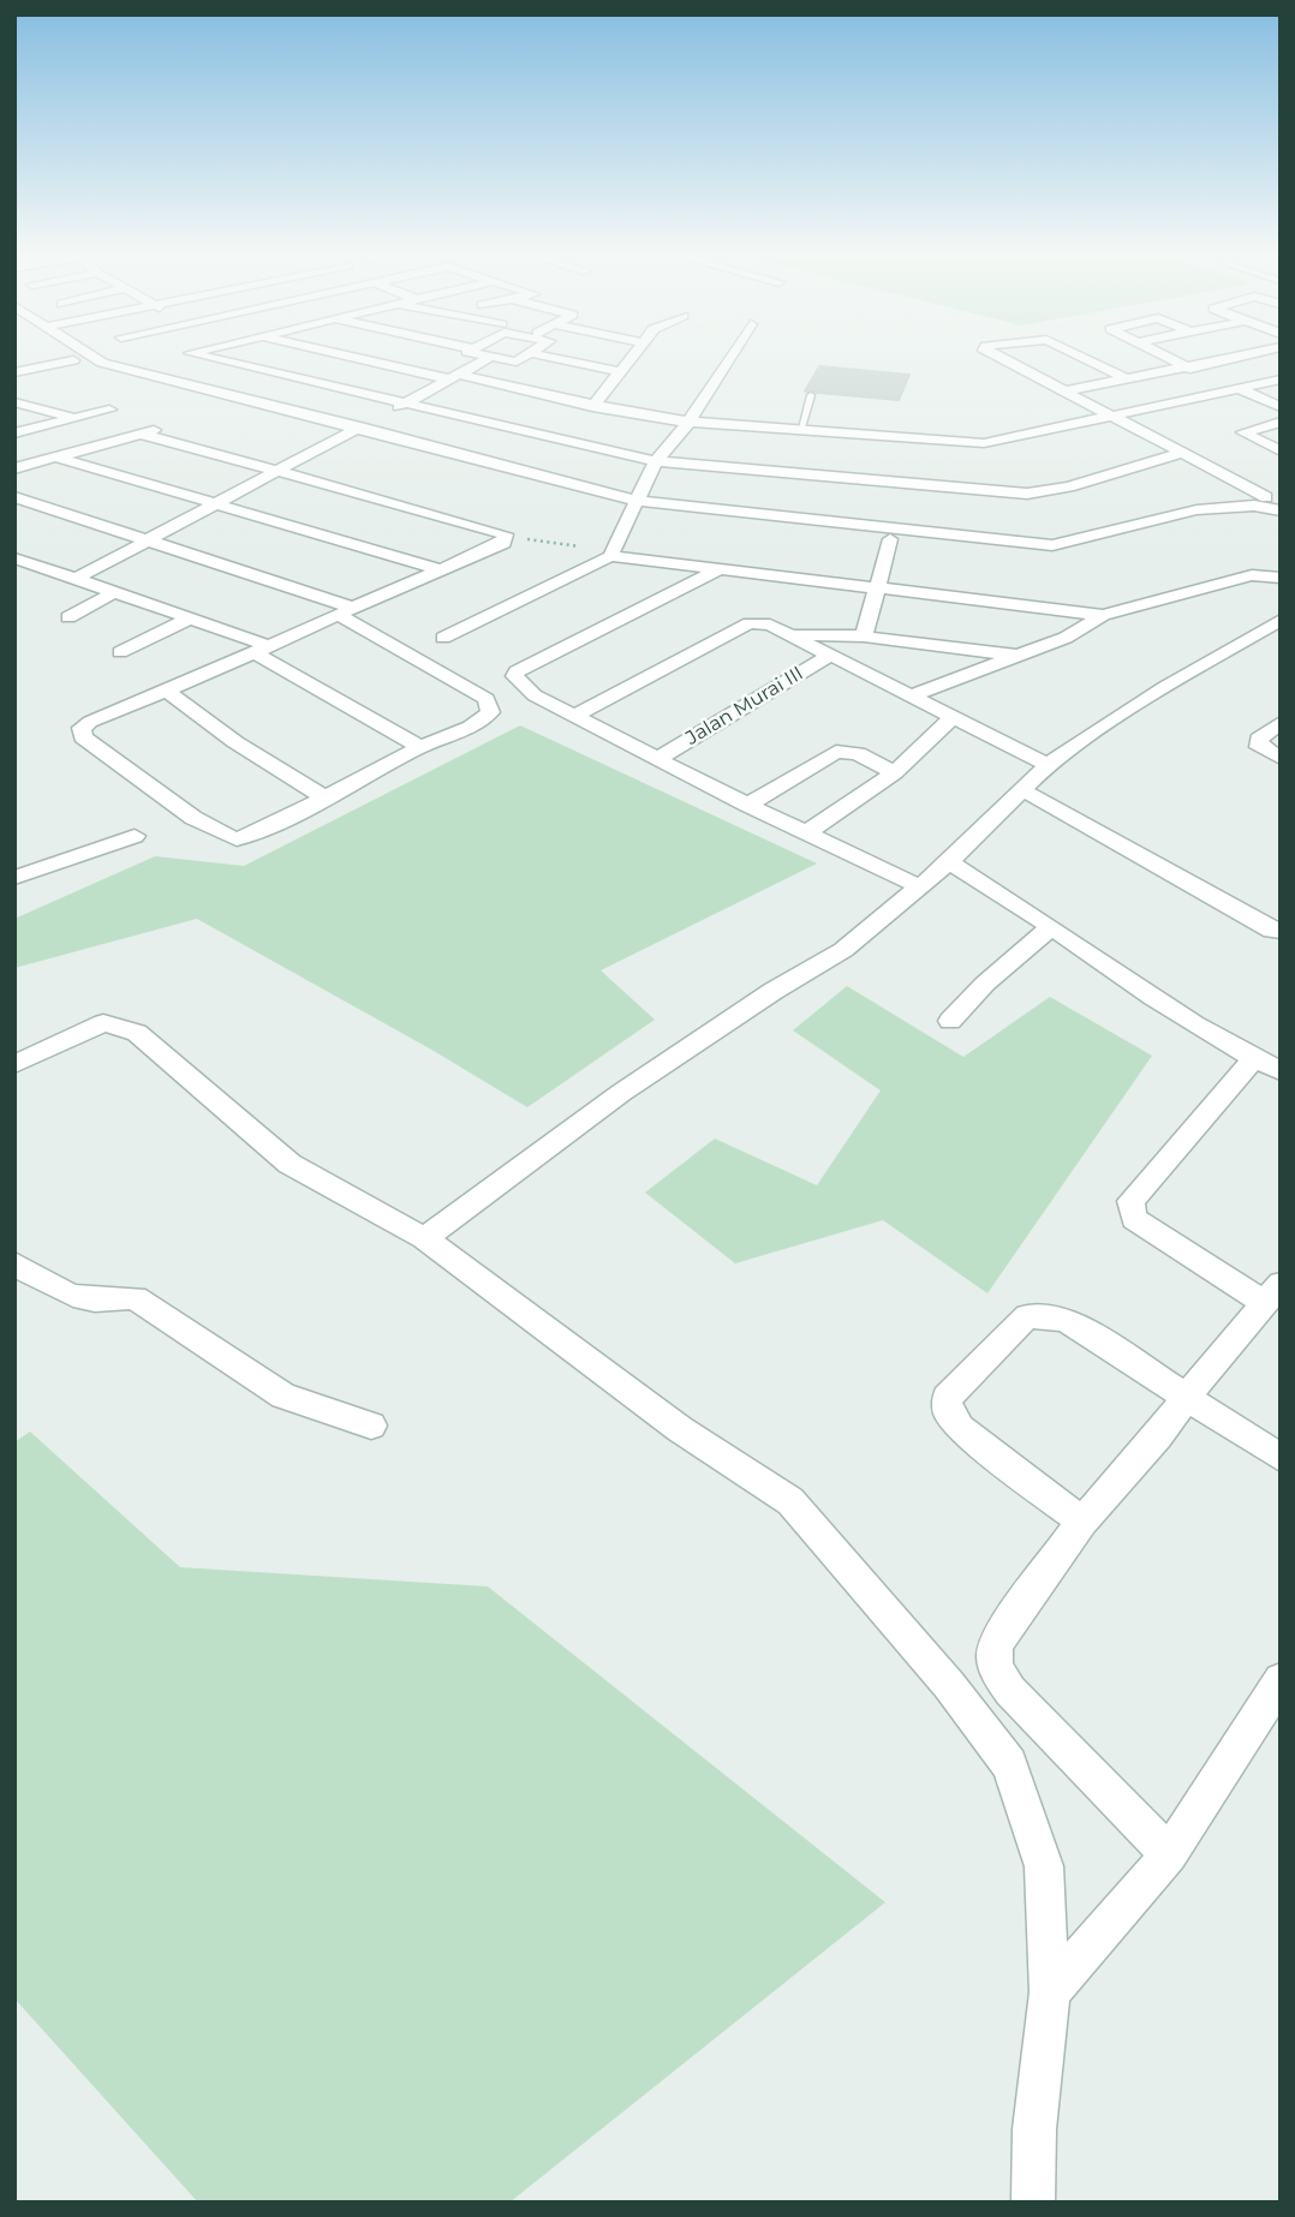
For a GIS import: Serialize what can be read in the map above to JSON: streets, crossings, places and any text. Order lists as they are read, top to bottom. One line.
{"streets":{"street":["Jalan Murai III"]}}
